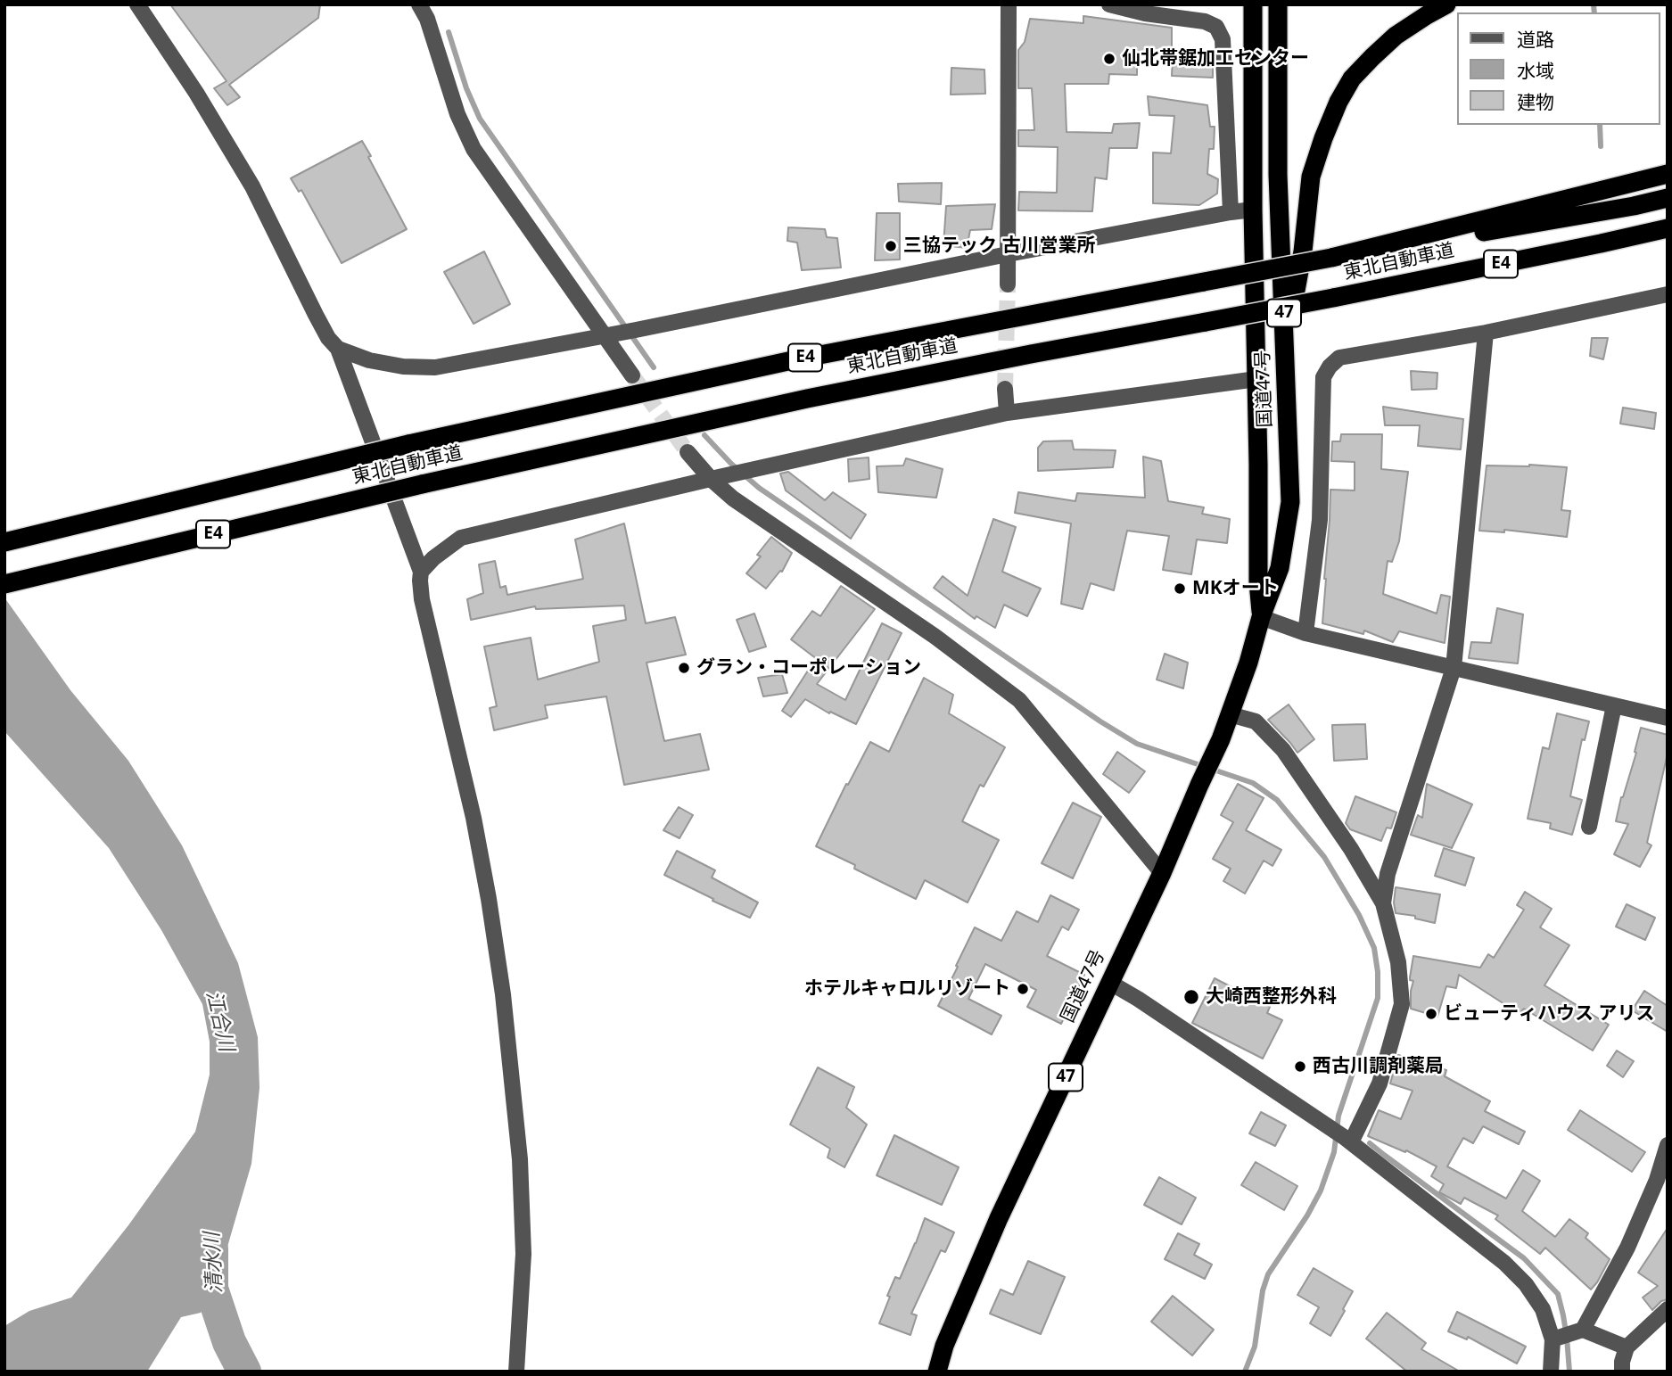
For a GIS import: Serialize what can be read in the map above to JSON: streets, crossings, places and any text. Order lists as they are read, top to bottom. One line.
{"streets":{"highway":["東北自動車道","E4","47","国道47号"]},"water":["江合川","清水川"],"places":["仙北帯鋸加工センター","三協テック 古川営業所","MKオート","グラン・コーポレーション","ホテルキャロルリゾート","大崎西整形外科","ビューティハウス アリス","西古川調剤薬局"],"legend":["道路","水域","建物"]}
